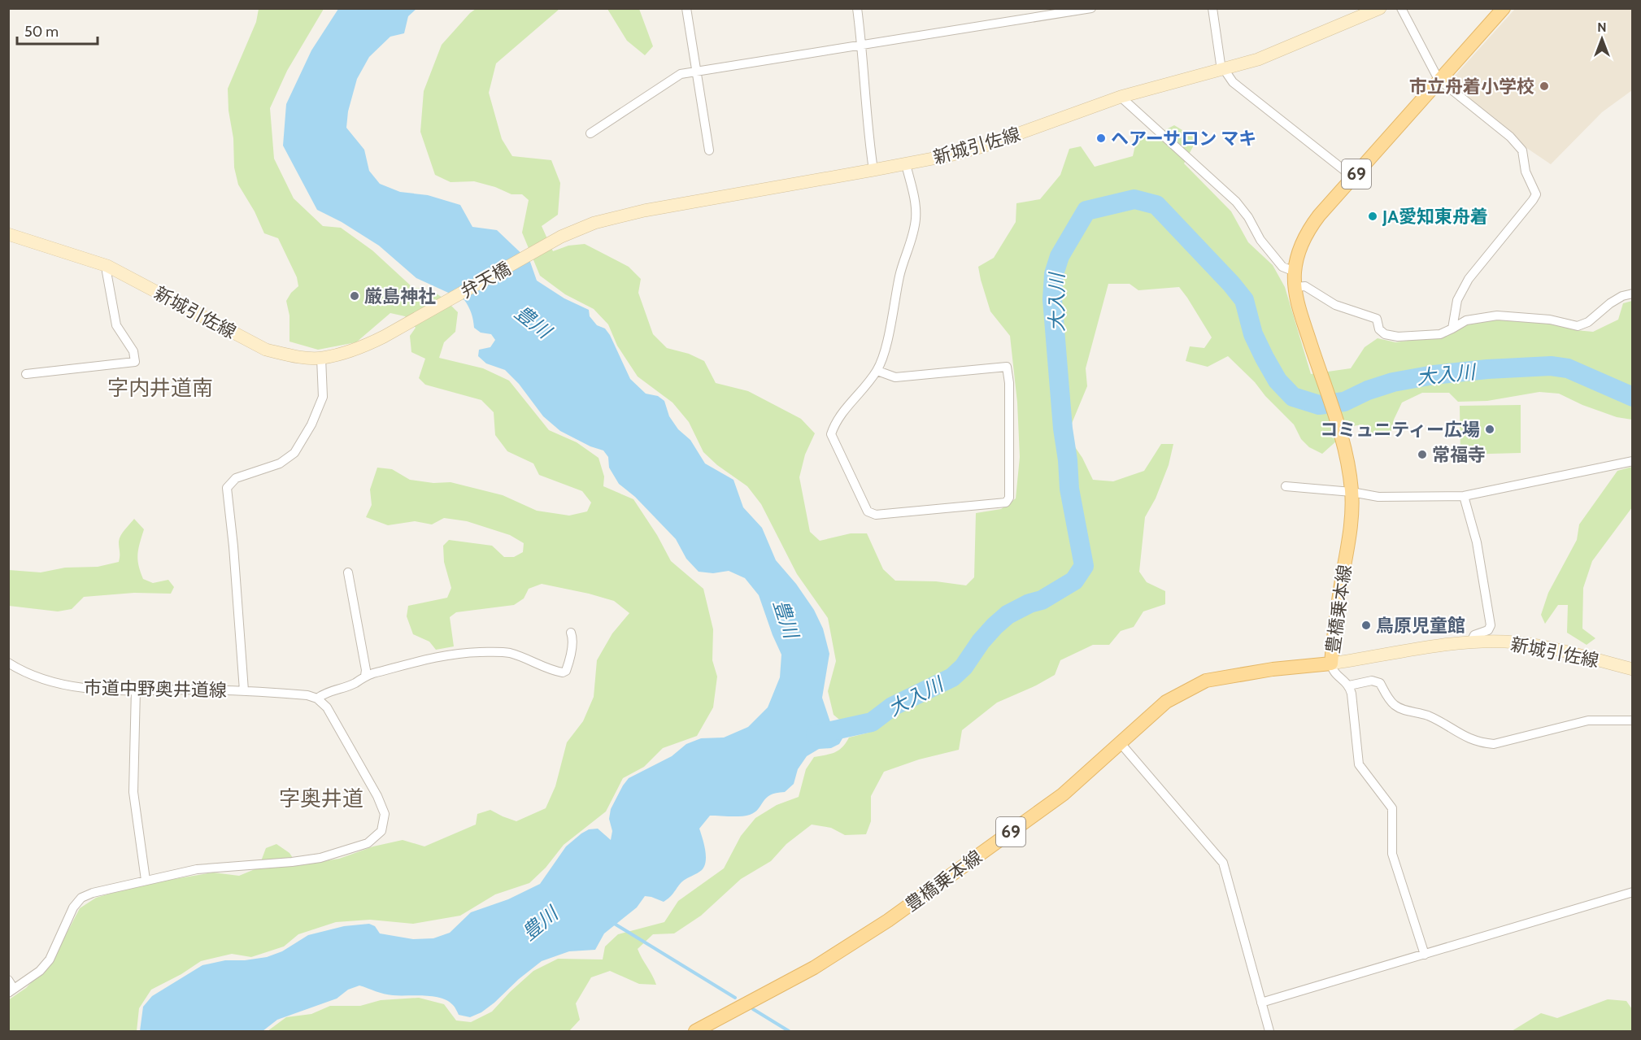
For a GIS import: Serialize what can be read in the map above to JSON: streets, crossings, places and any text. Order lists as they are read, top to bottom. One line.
{"streets":{"main road":["新城引佐線","69","弁天橋","豊橋乗本線"],"street":["市道中野奥井道線"]},"crossings":[["新城引佐線","弁天橋"],["新城引佐線","豊橋乗本線"]],"districts":["字内井道南","字奥井道"],"water":["大入川","豊川"],"places":["市立舟着小学校","ヘアーサロン マキ","JA愛知東舟着","厳島神社","コミュニティー広場","常福寺","鳥原児童館"],"scale_bar":"50 m","north":"top"}
